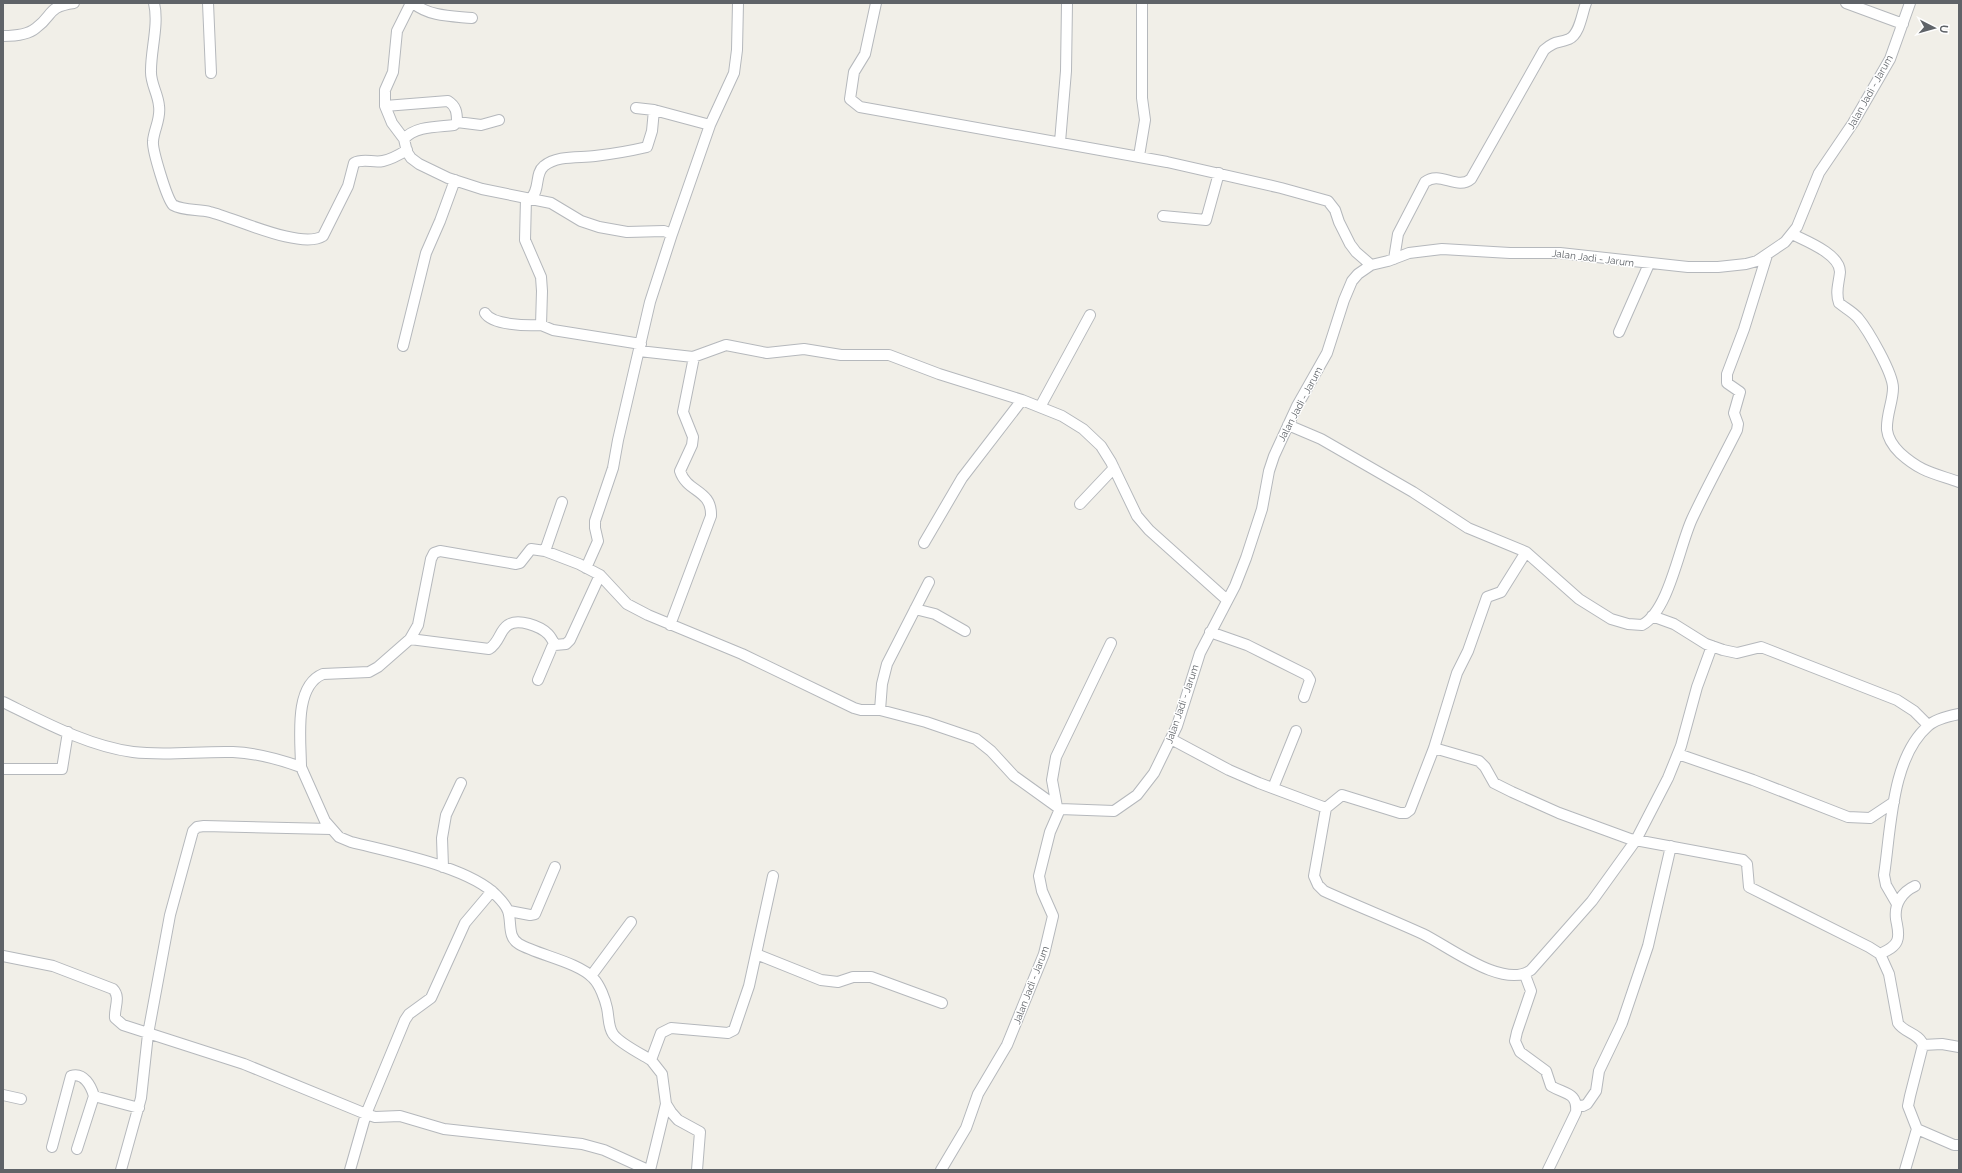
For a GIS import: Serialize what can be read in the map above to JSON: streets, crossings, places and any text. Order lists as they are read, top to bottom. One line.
{"streets":{"street":["Jalan Jadi - Jarum"]},"north":"right"}
